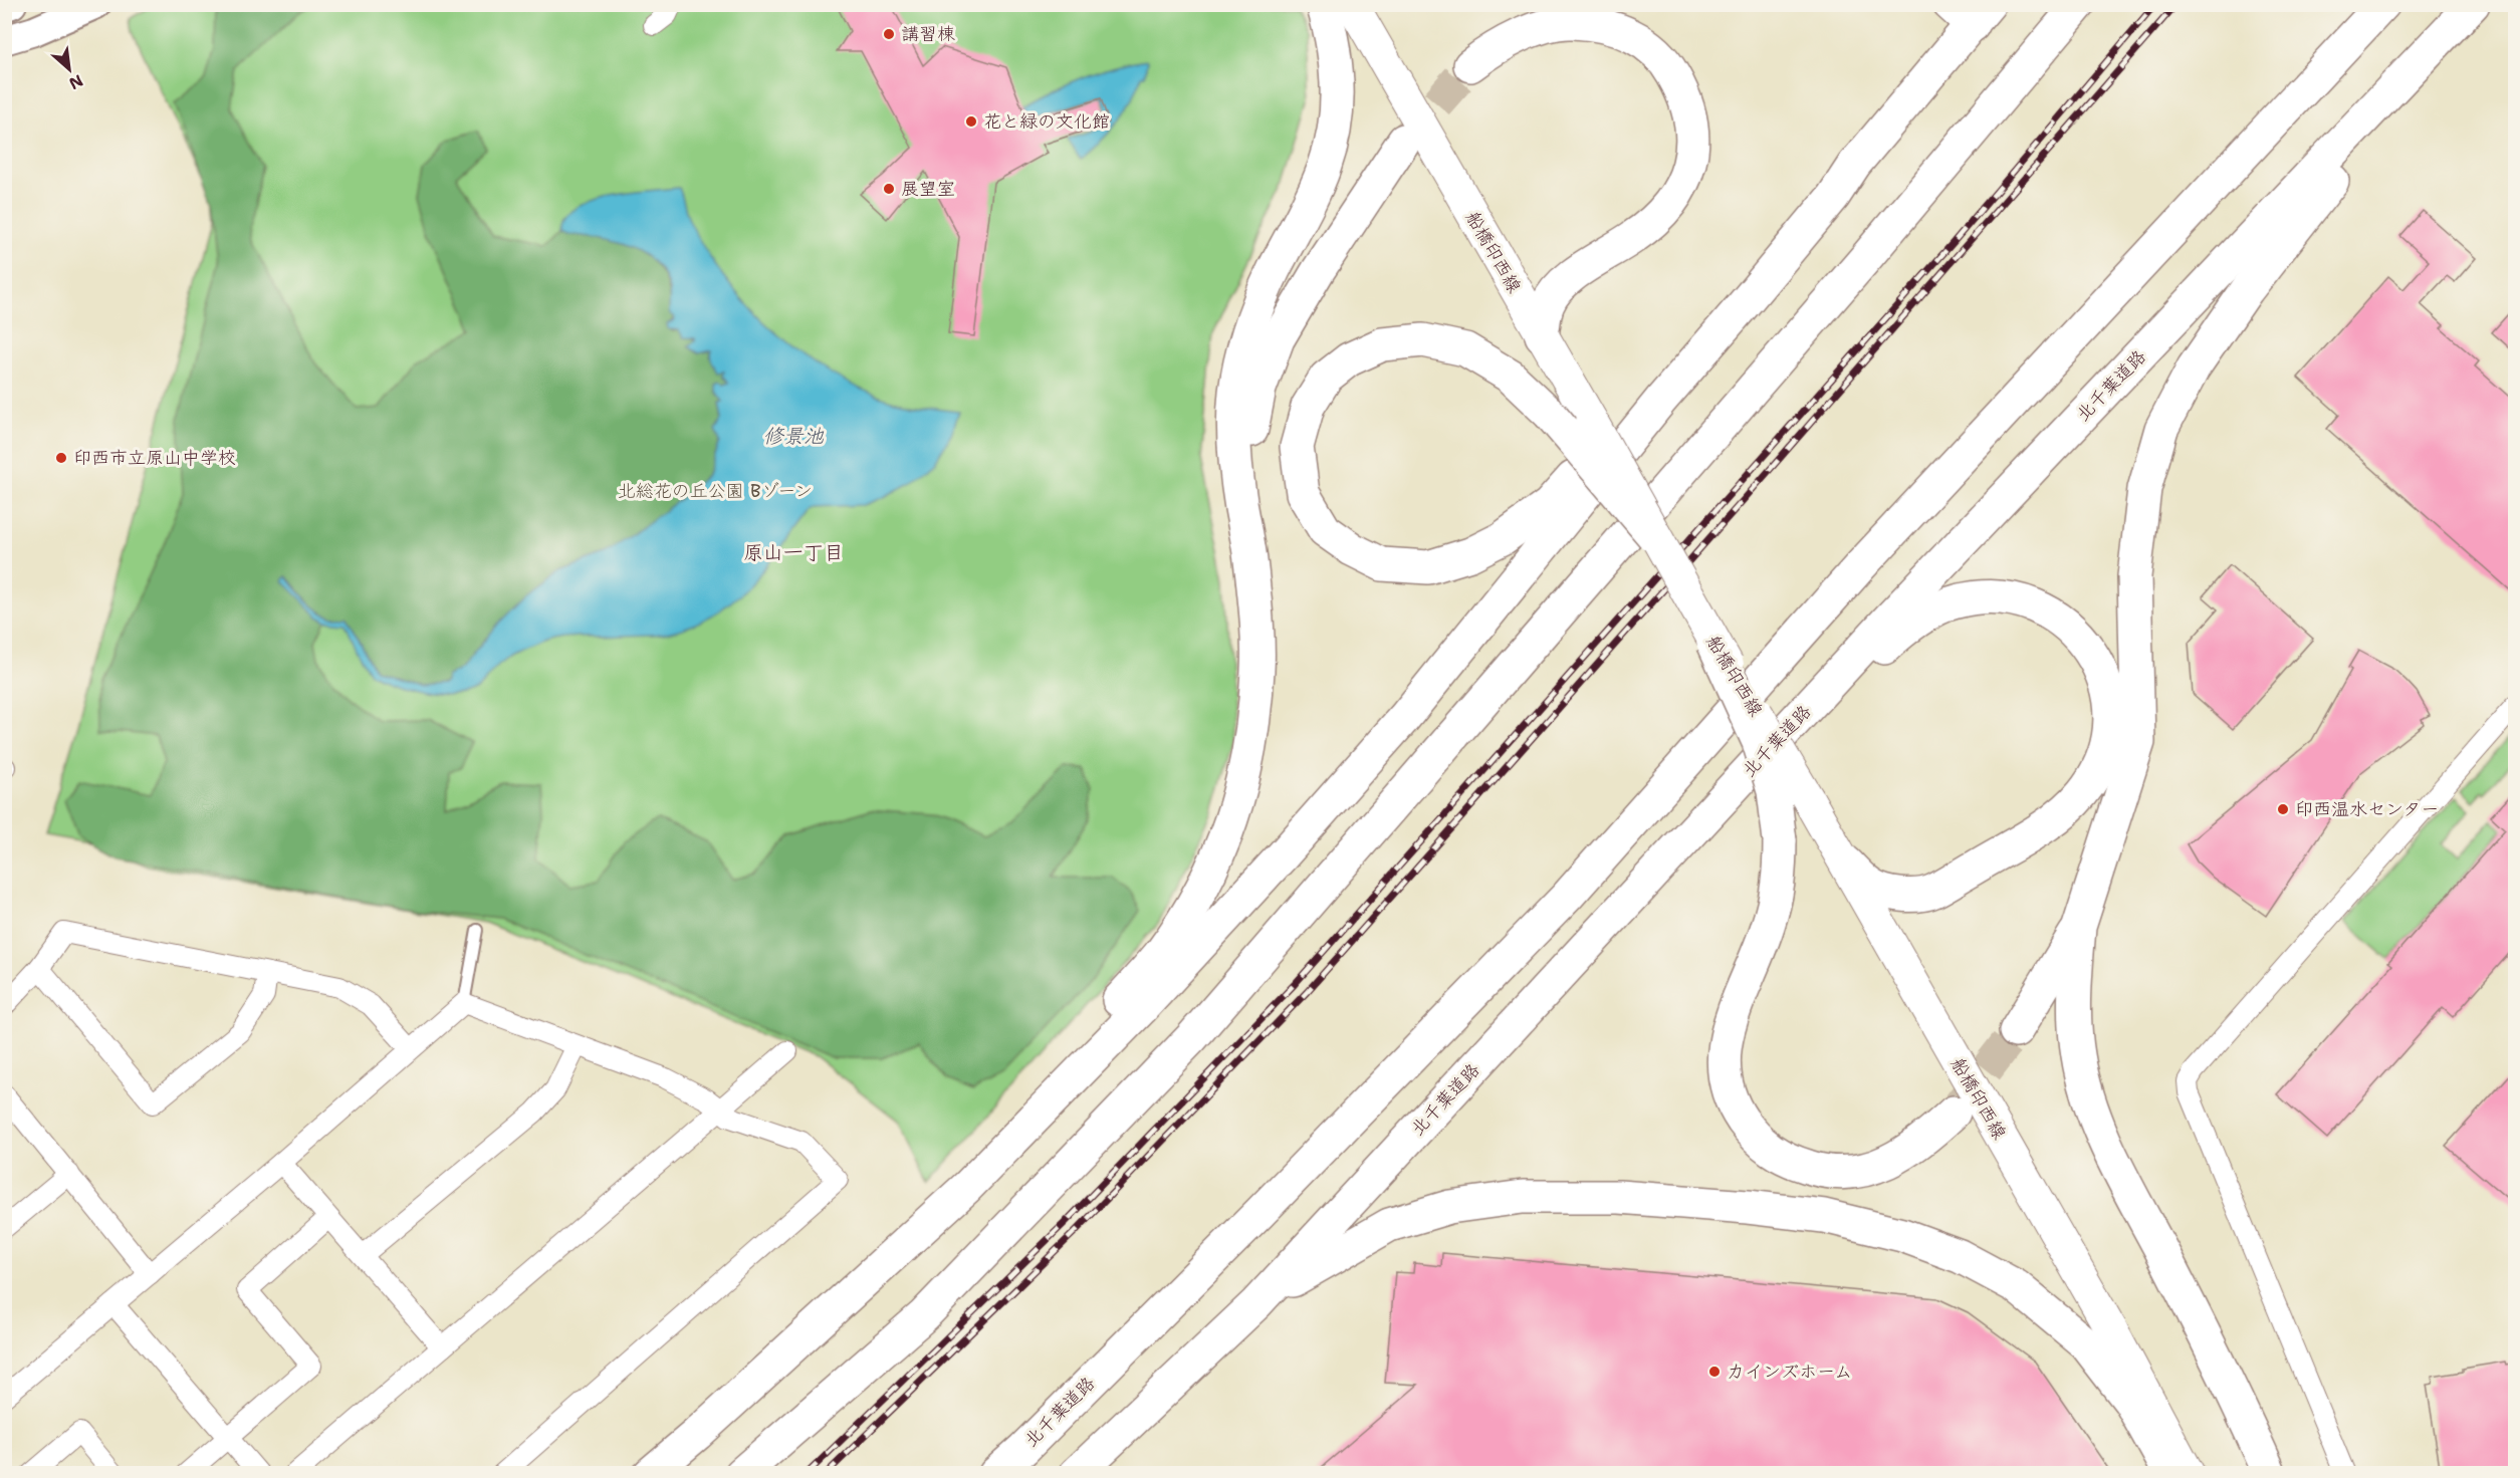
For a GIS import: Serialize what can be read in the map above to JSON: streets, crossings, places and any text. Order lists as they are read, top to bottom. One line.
{"streets":{"highway":["北千葉道路"],"main road":["船橋印西線"]},"districts":["原山一丁目"],"water":["修景池"],"parks":["北総花の丘公園 Bゾーン"],"places":["講習棟","花と緑の文化館","展望室","印西市立原山中学校","印西温水センター","カインズホーム"],"north":"bottom right"}
